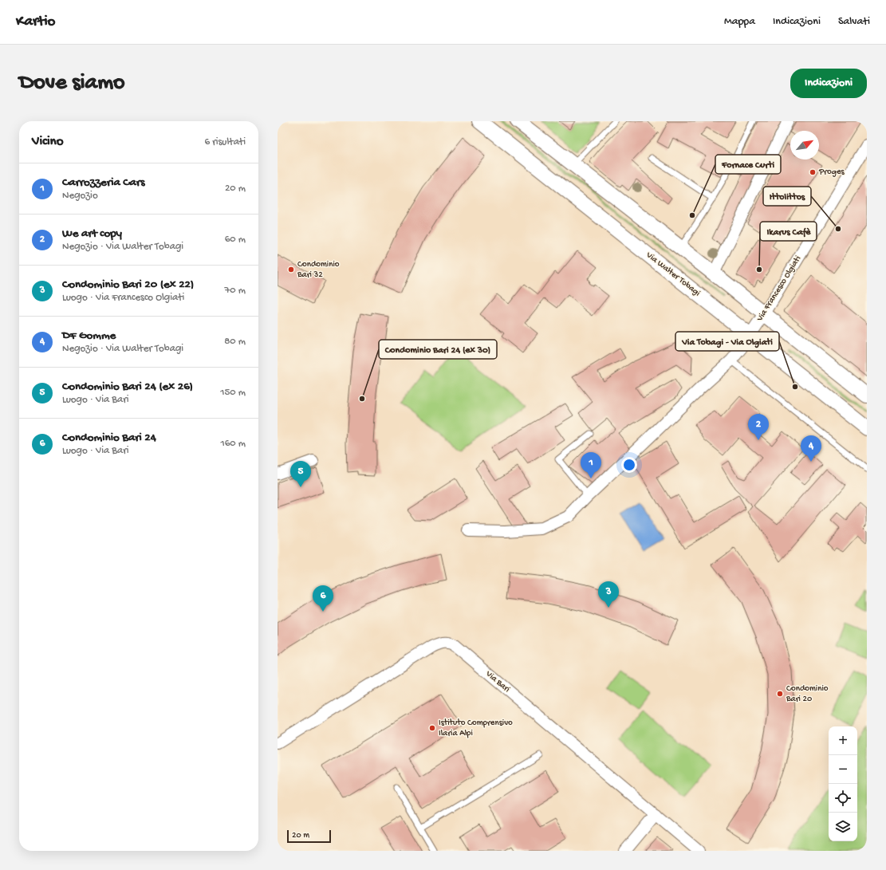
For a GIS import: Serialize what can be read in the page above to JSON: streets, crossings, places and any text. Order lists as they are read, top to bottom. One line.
{"streets":{"street":["Via Walter Tobagi","Via Francesco Olgiati","Via Bari"]},"crossings":[["Via Walter Tobagi","Via Francesco Olgiati"]],"places":["Proges","Fornace Curti","Ittolittos","Condominio Bari 32","Ikarus Cafè","Via Tobagi - Via Olgiati","Condominio Bari 24 (ex 30)","Condominio Bari 20","Istituto Comprensivo Ilaria Alpi"],"scale_bar":"20 m","north":"top right","page":{"header":"Kartio","nav":["Mappa","Indicazioni","Salvati"],"buttons":"Indicazioni","title":"Dove siamo","heading":["Vicino","6 risultati"],"list":[{"mark":"1","name":"Carrozzeria Cars","note":"Negozio","value":"20 m"},{"mark":"2","name":"We art copy","note":"Negozio · Via Walter Tobagi","value":"60 m"},{"mark":"3","name":"Condominio Bari 20 (ex 22)","note":"Luogo · Via Francesco Olgiati","value":"70 m"},{"mark":"4","name":"DF Gomme","note":"Negozio · Via Walter Tobagi","value":"80 m"},{"mark":"5","name":"Condominio Bari 24 (ex 26)","note":"Luogo · Via Bari","value":"150 m"},{"mark":"6","name":"Condominio Bari 24","note":"Luogo · Via Bari","value":"160 m"}],"pins":["2","4","1","5","3","6"],"map_buttons":["+","−"],"scale":"20 m"}}
